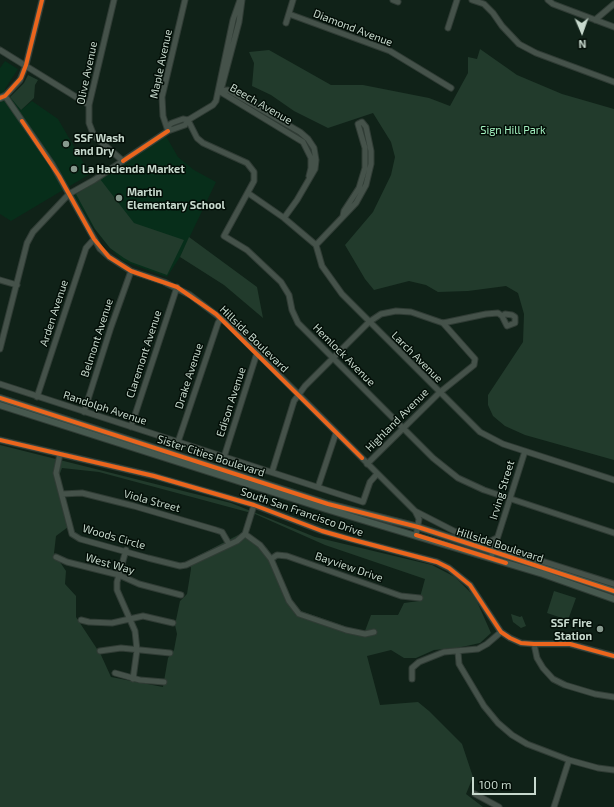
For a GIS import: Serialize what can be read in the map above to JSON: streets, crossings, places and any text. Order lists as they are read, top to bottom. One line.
{"streets":{"main road":["Hillside Boulevard","Sister Cities Boulevard"],"street":["Diamond Avenue","Maple Avenue","Olive Avenue","Beech Avenue","Arden Avenue","Belmont Avenue","Claremont Avenue","Hemlock Avenue","Larch Avenue","Drake Avenue","Edison Avenue","Randolph Avenue","Highland Avenue","Irving Street","Viola Street","South San Francisco Drive","Woods Circle","West Way","Bayview Drive"]},"crossings":[["Arden Avenue","Hillside Boulevard"],["Arden Avenue","Randolph Avenue"],["Belmont Avenue","Hillside Boulevard"],["Belmont Avenue","Randolph Avenue"],["Hillside Boulevard","Claremont Avenue"],["Hillside Boulevard","Drake Avenue"],["Hillside Boulevard","Edison Avenue"],["Hillside Boulevard","Randolph Avenue"],["Hillside Boulevard","Highland Avenue"],["Hillside Boulevard","Sister Cities Boulevard"],["Hillside Boulevard","Irving Street"],["Claremont Avenue","Randolph Avenue"],["Hemlock Avenue","Highland Avenue"],["Hemlock Avenue","Irving Street"],["Larch Avenue","Highland Avenue"],["Larch Avenue","Irving Street"],["Drake Avenue","Randolph Avenue"],["Edison Avenue","Randolph Avenue"],["Viola Street","Woods Circle"],["South San Francisco Drive","Woods Circle"]],"parks":["Sign Hill Park"],"places":["SSF Wash and Dry","La Hacienda Market","Martin Elementary School","SSF Fire Station"],"scale_bar":"100 m","north":"bottom"}
